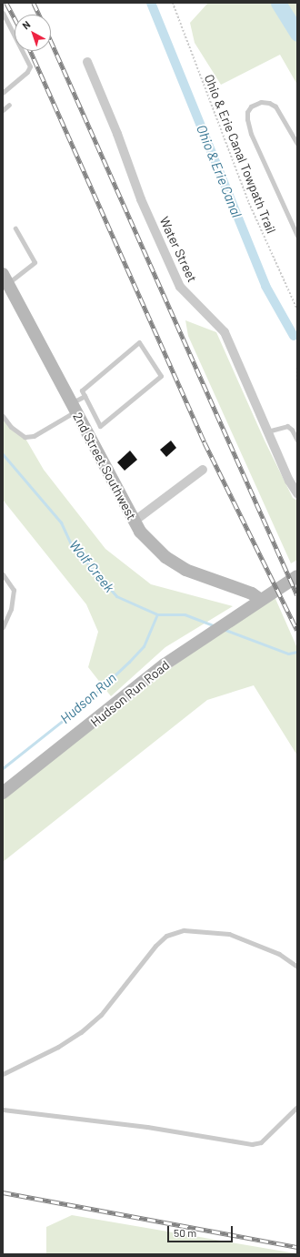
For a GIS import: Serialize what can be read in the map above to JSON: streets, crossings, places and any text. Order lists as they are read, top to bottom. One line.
{"streets":{"street":["Water Street","2nd Street Southwest","Hudson Run Road"],"path":["Ohio & Erie Canal Towpath Trail"]},"crossings":[["2nd Street Southwest","Hudson Run Road"]],"water":["Ohio & Erie Canal","Wolf Creek","Hudson Run"],"scale_bar":"50 m","north":"top left"}
